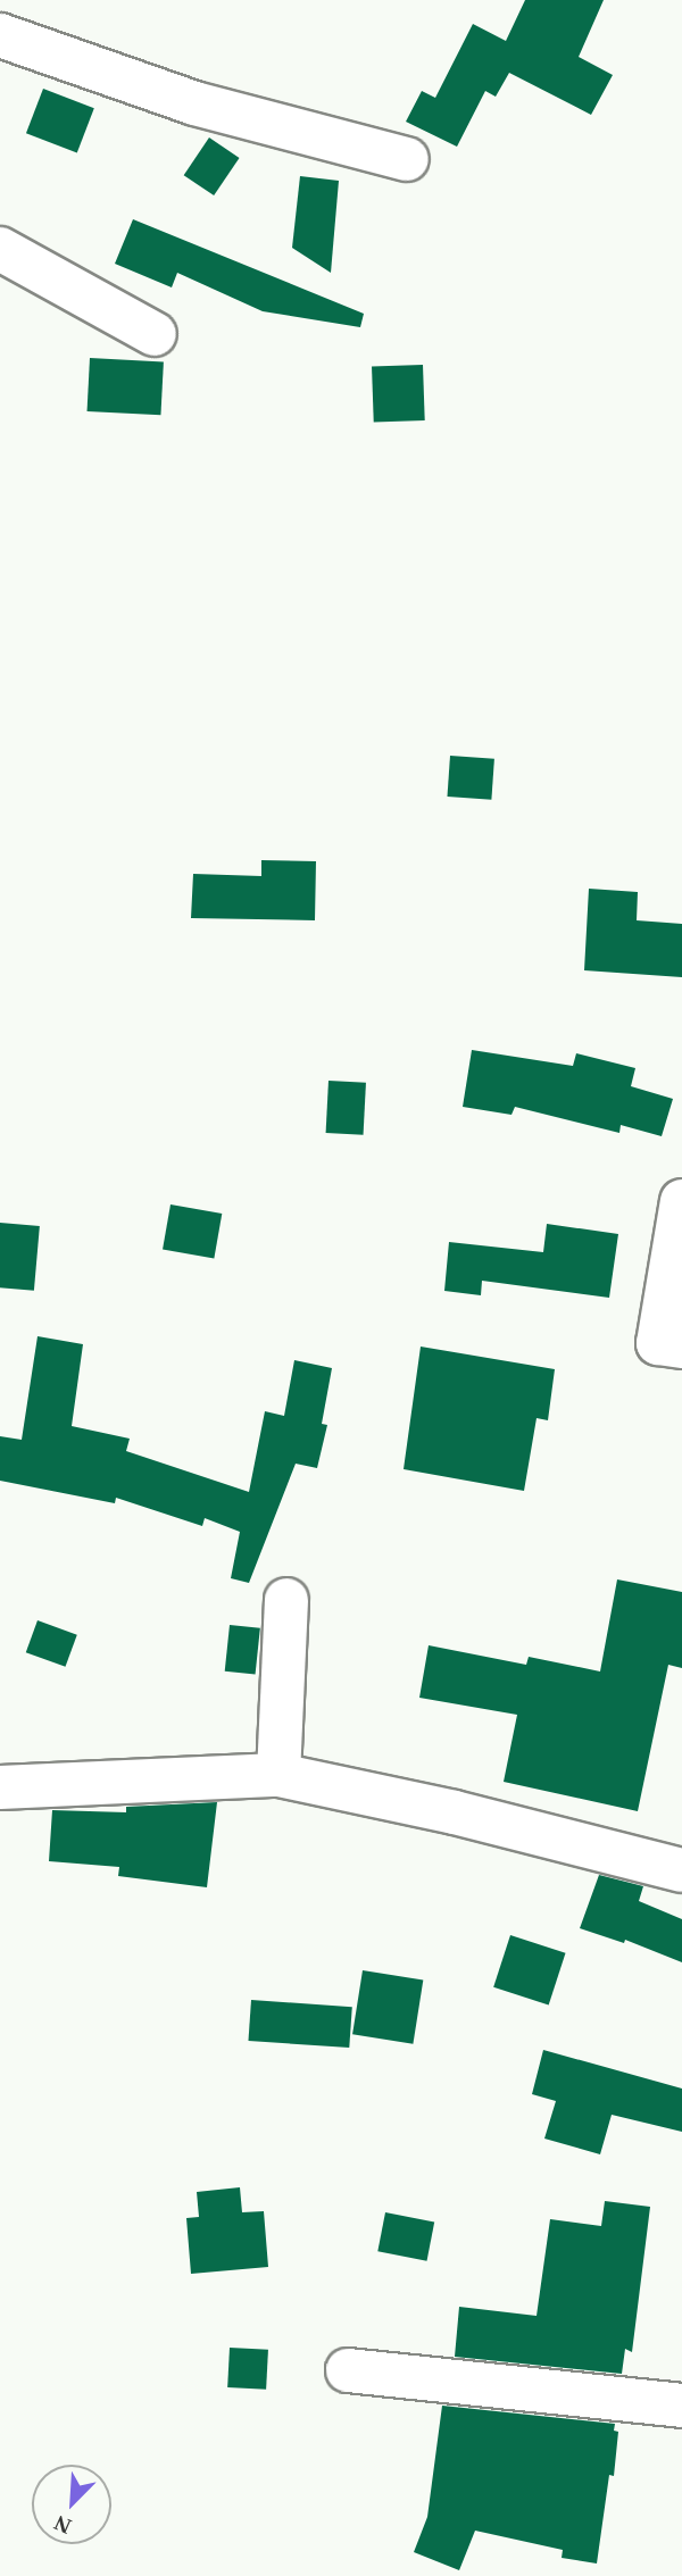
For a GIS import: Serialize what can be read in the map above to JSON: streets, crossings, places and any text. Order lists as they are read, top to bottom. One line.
{"north":"bottom left"}
